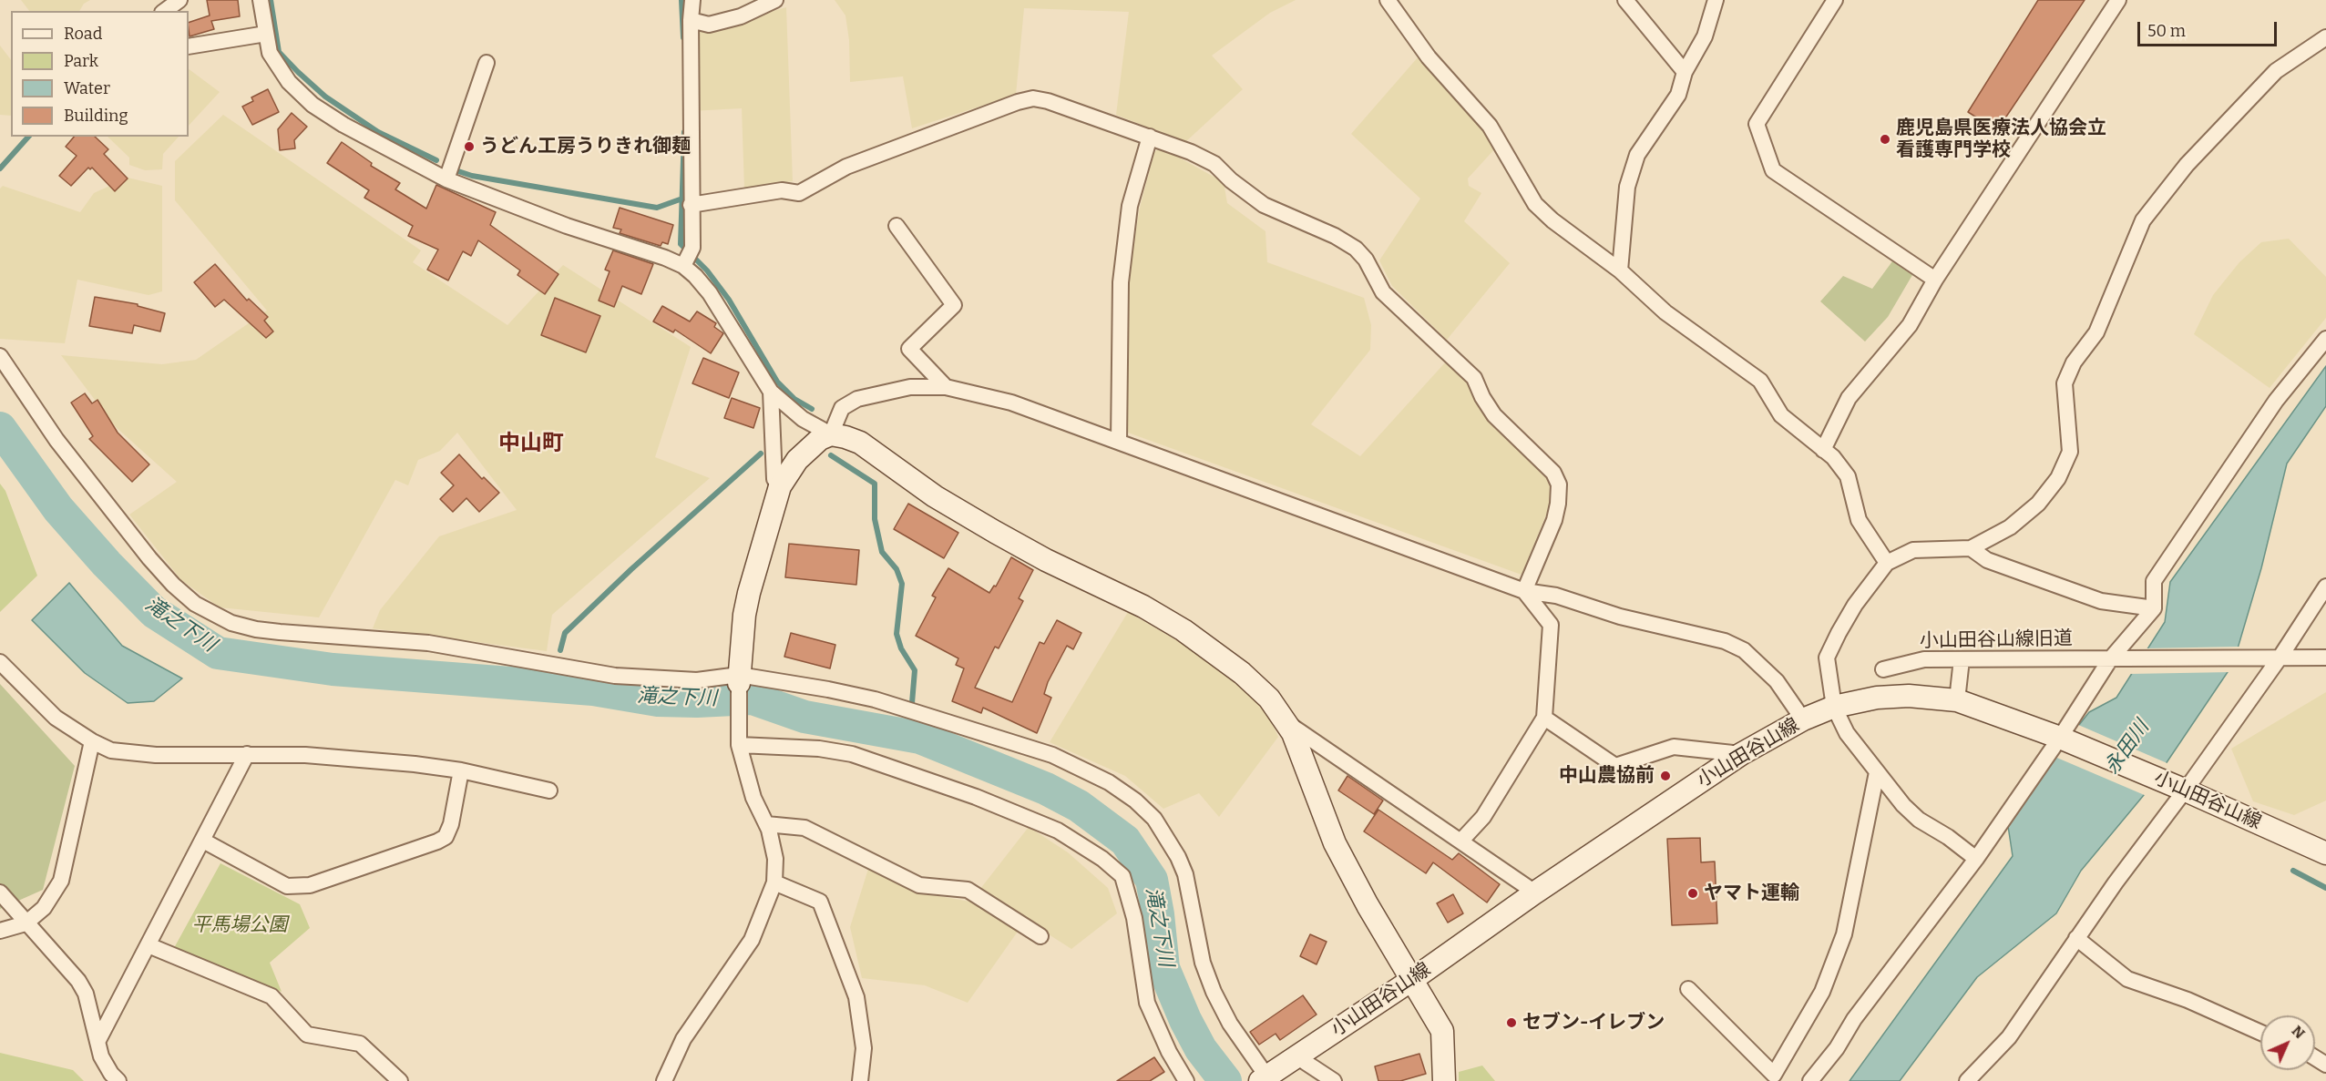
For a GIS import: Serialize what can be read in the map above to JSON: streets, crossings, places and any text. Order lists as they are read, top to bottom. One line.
{"streets":{"main road":["小山田谷山線"],"street":["小山田谷山線旧道"]},"districts":["中山町"],"water":["滝之下川","永田川"],"parks":["平馬場公園"],"places":["鹿児島県医療法人協会立 看護専門学校","うどん工房うりきれ御麺","中山農協前","ヤマト運輸","セブン-イレブン"],"legend":["Road","Park","Water","Building"],"scale_bar":"50 m","north":"top right"}
